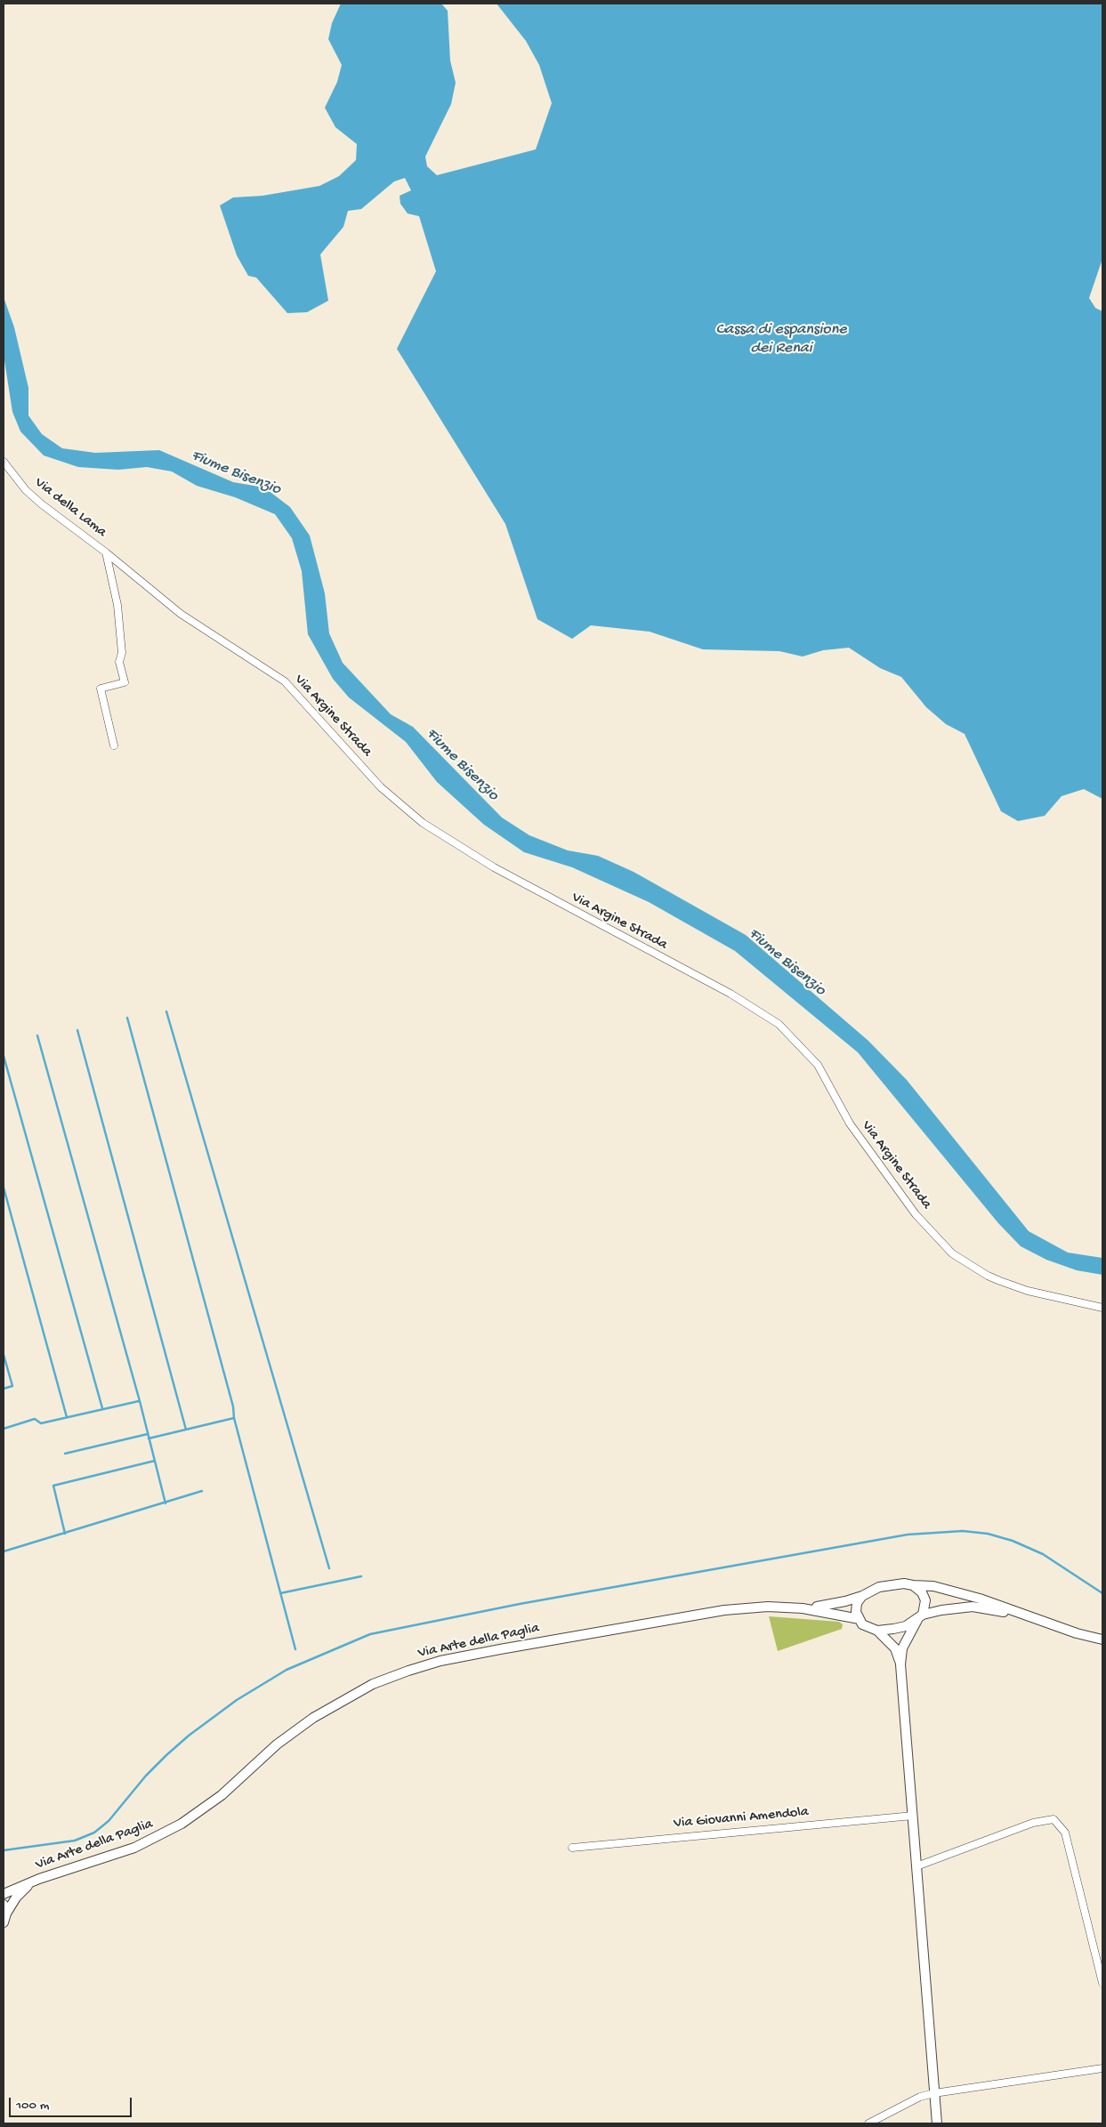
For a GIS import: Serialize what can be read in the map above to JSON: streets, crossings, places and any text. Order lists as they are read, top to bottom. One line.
{"streets":{"main road":["Via Arte della Paglia"],"street":["Via della Lama","Via Argine Strada","Via Giovanni Amendola"]},"crossings":[["Via della Lama","Via Argine Strada"]],"water":["Cassa di espansione dei Renai","Fiume Bisenzio"],"scale_bar":"100 m"}
